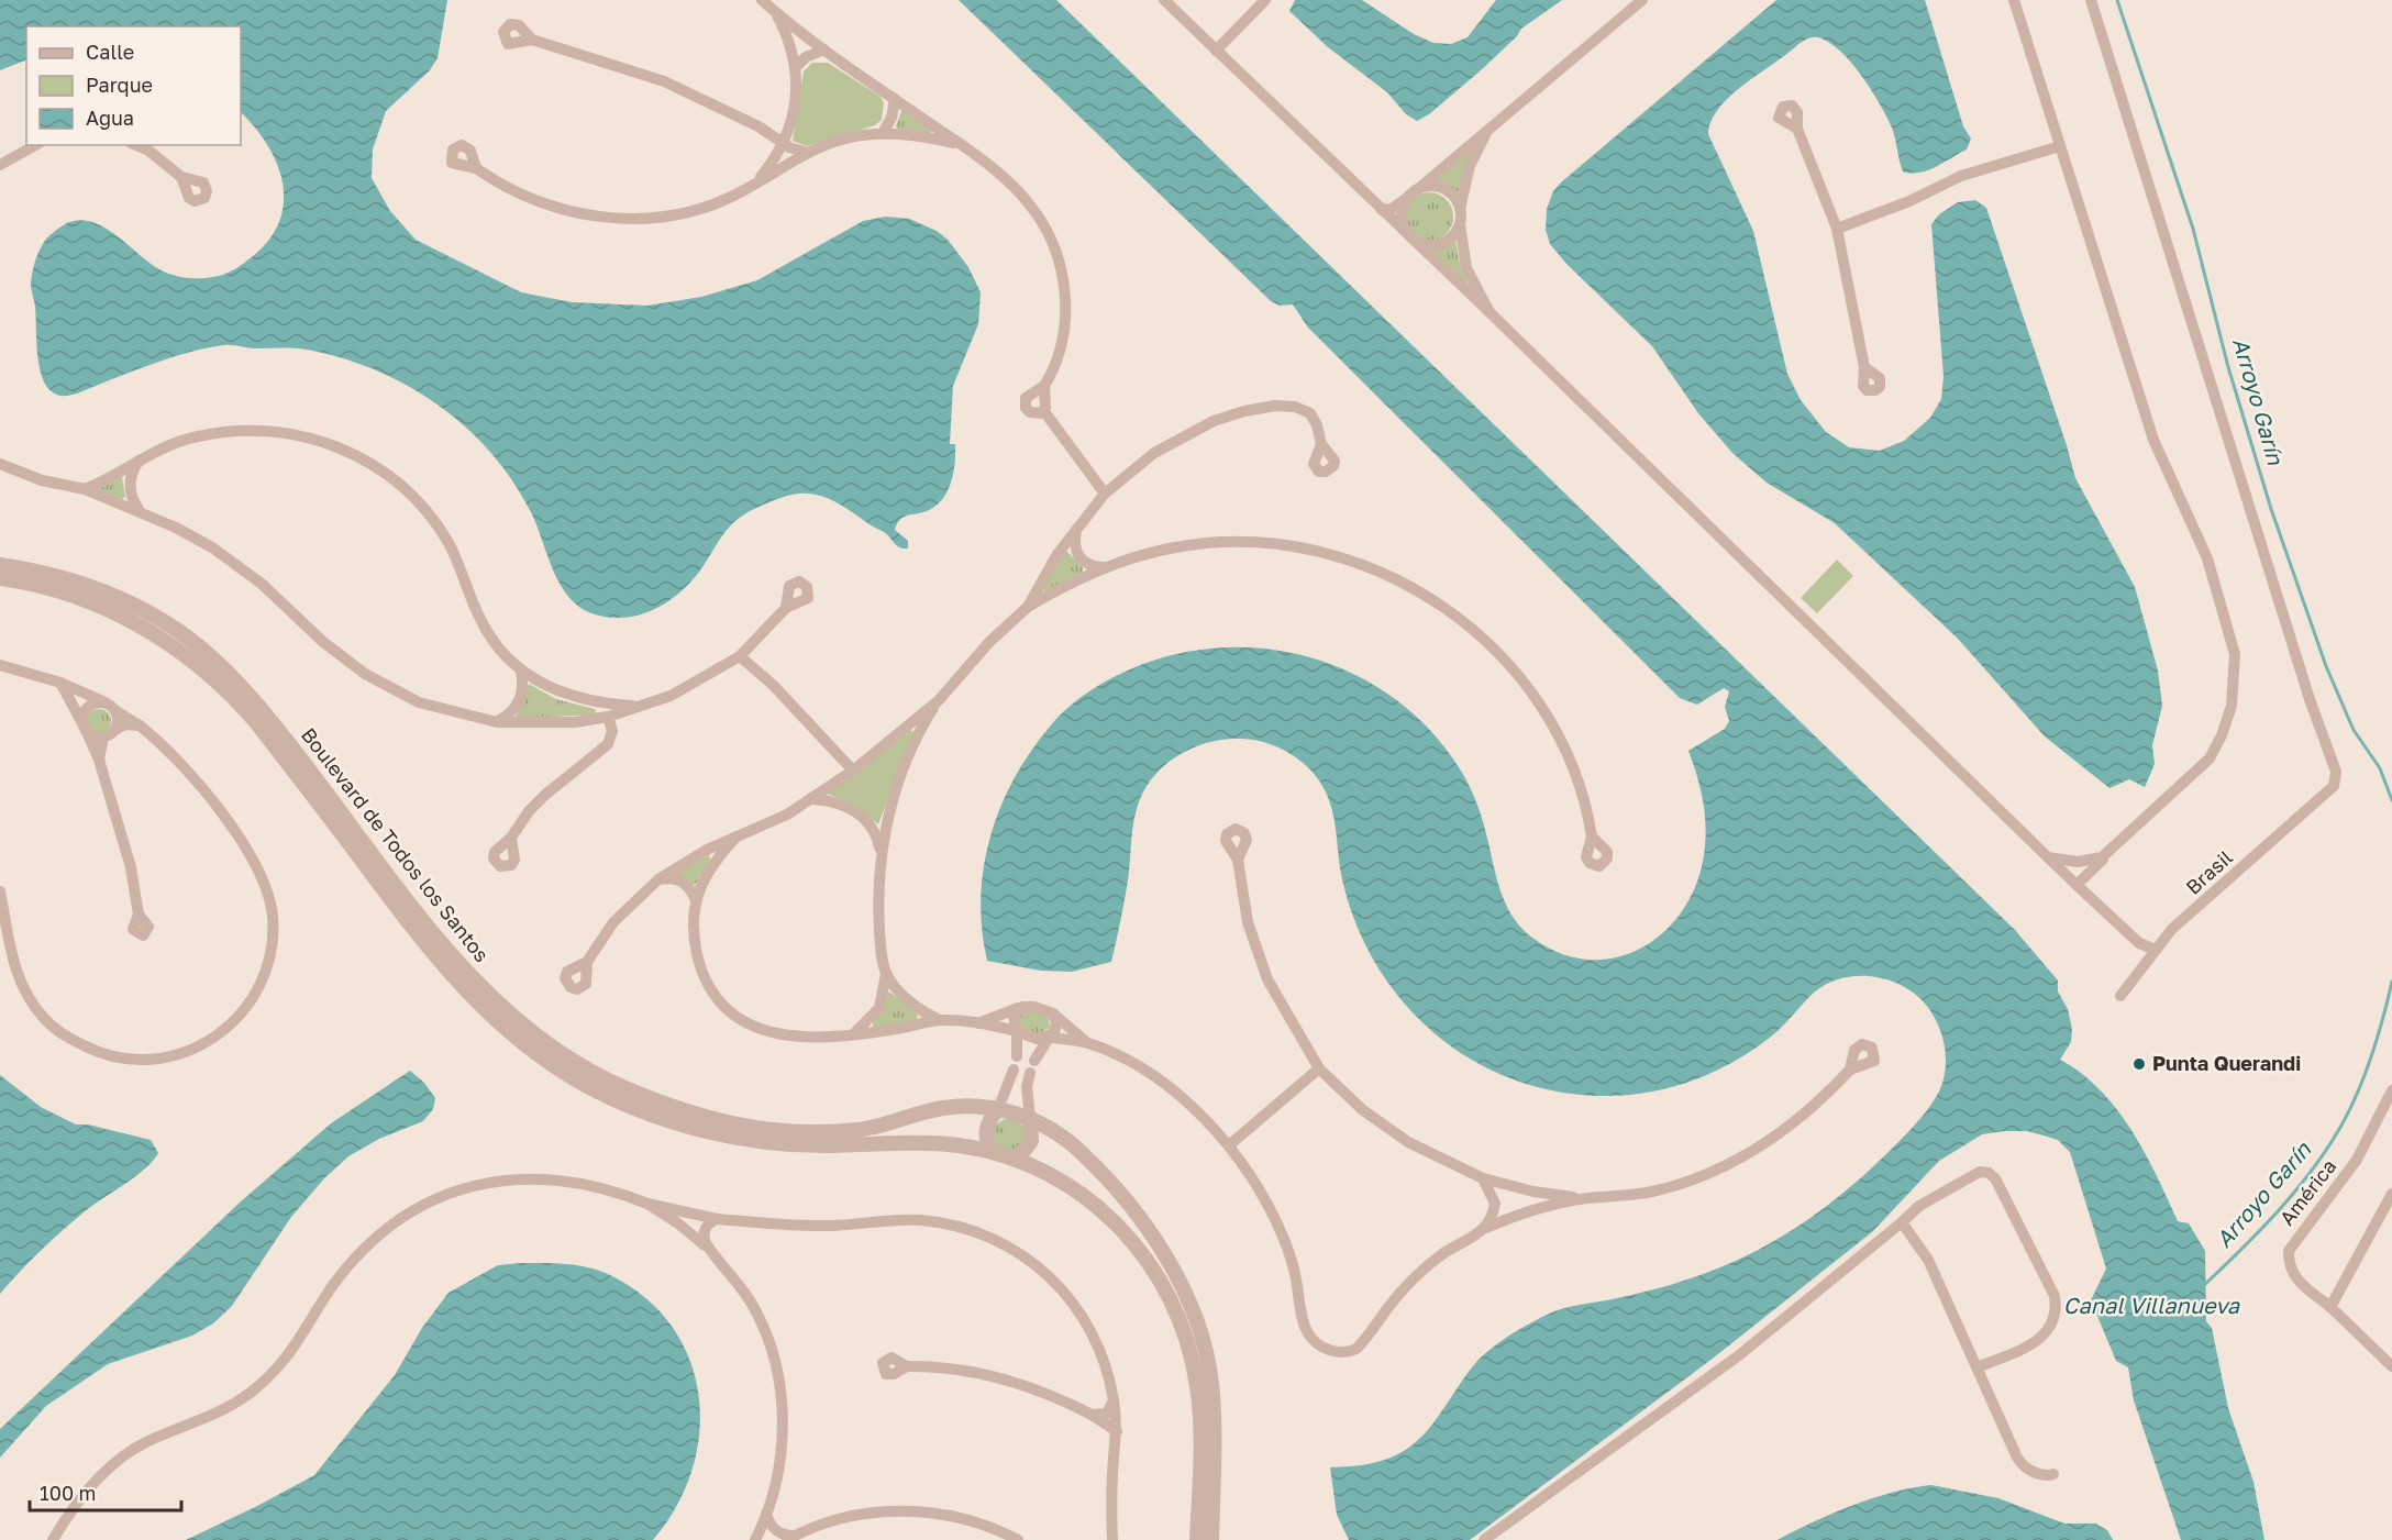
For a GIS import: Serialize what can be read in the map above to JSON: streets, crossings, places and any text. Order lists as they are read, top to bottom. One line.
{"streets":{"street":["Boulevard de Todos los Santos","Brasil","América"]},"water":["Arroyo Garín","Canal Villanueva"],"places":["Punta Querandi"],"legend":["Calle","Parque","Agua"],"scale_bar":"100 m"}
